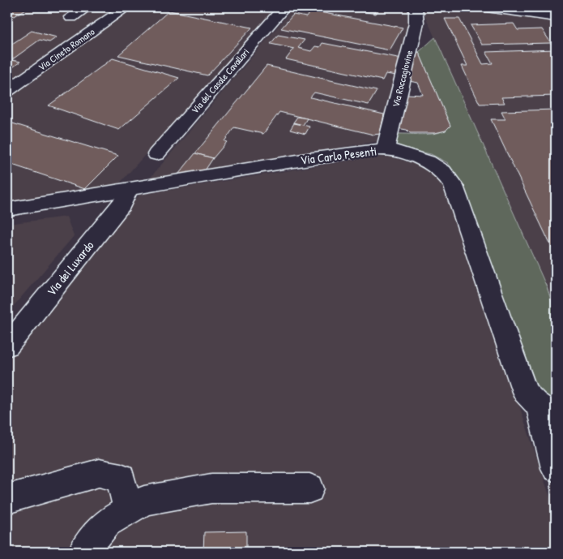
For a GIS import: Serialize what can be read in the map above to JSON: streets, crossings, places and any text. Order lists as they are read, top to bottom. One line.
{"streets":{"street":["Via Cineto Romano","Via Roccagiovine","Via del Casale Cavallari","Via Carlo Pesenti","Via dei Luxardo"]},"crossings":[["Via Roccagiovine","Via Carlo Pesenti"],["Via Carlo Pesenti","Via dei Luxardo"]]}
